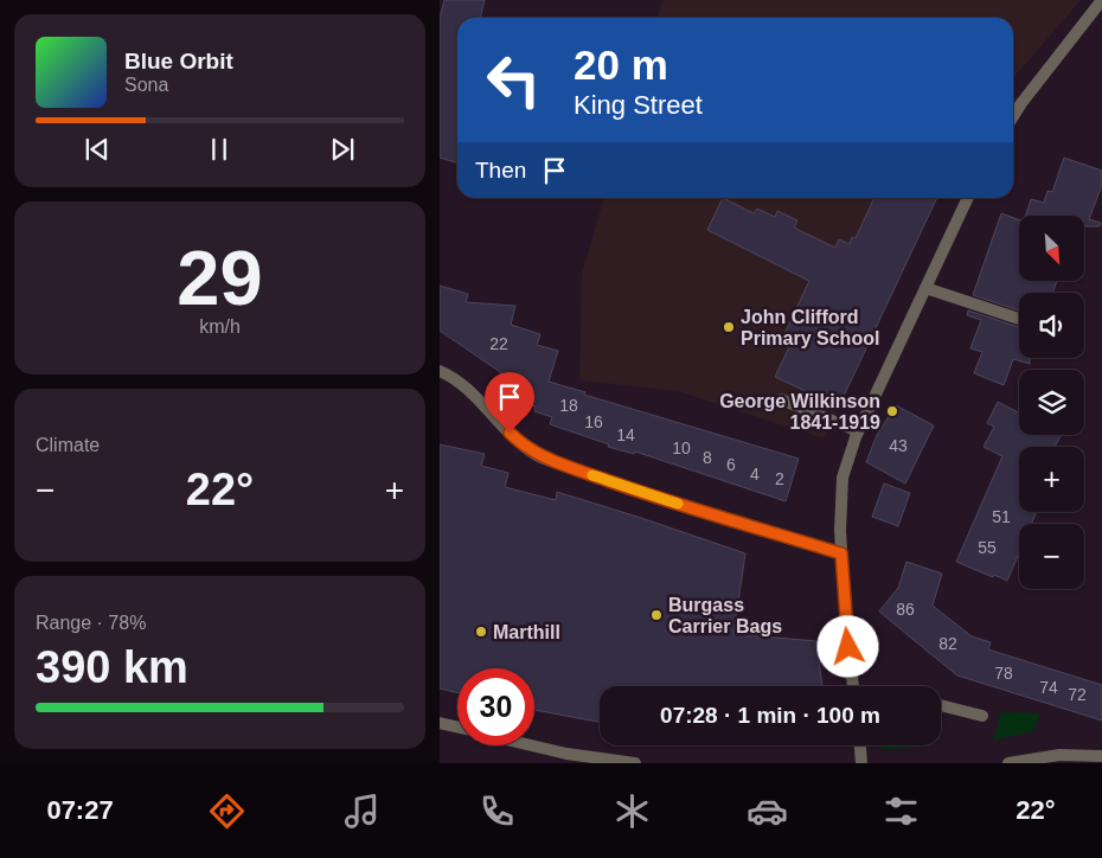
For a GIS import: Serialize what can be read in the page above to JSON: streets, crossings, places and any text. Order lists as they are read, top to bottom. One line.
{"places":["John Clifford Primary School","George Wilkinson 1841-1919","Burgass Carrier Bags","Marthill"],"house_numbers":["22","18","16","14","43","10","8","6","4","2","51","55","86","82","78","74","72"],"north":"bottom right","page":{"turn":["20 m","King Street"],"song":["Blue Orbit","Sona"],"then":"Then","tile":[["29","km/h"],"Climate",["Range · 78%","390 km"]],"map_buttons":["+","−"],"heat":["−","22°","+"],"limit":"30","trip":"07:28 · 1 min · 100 m","tabs":["07:27","22°"]}}
